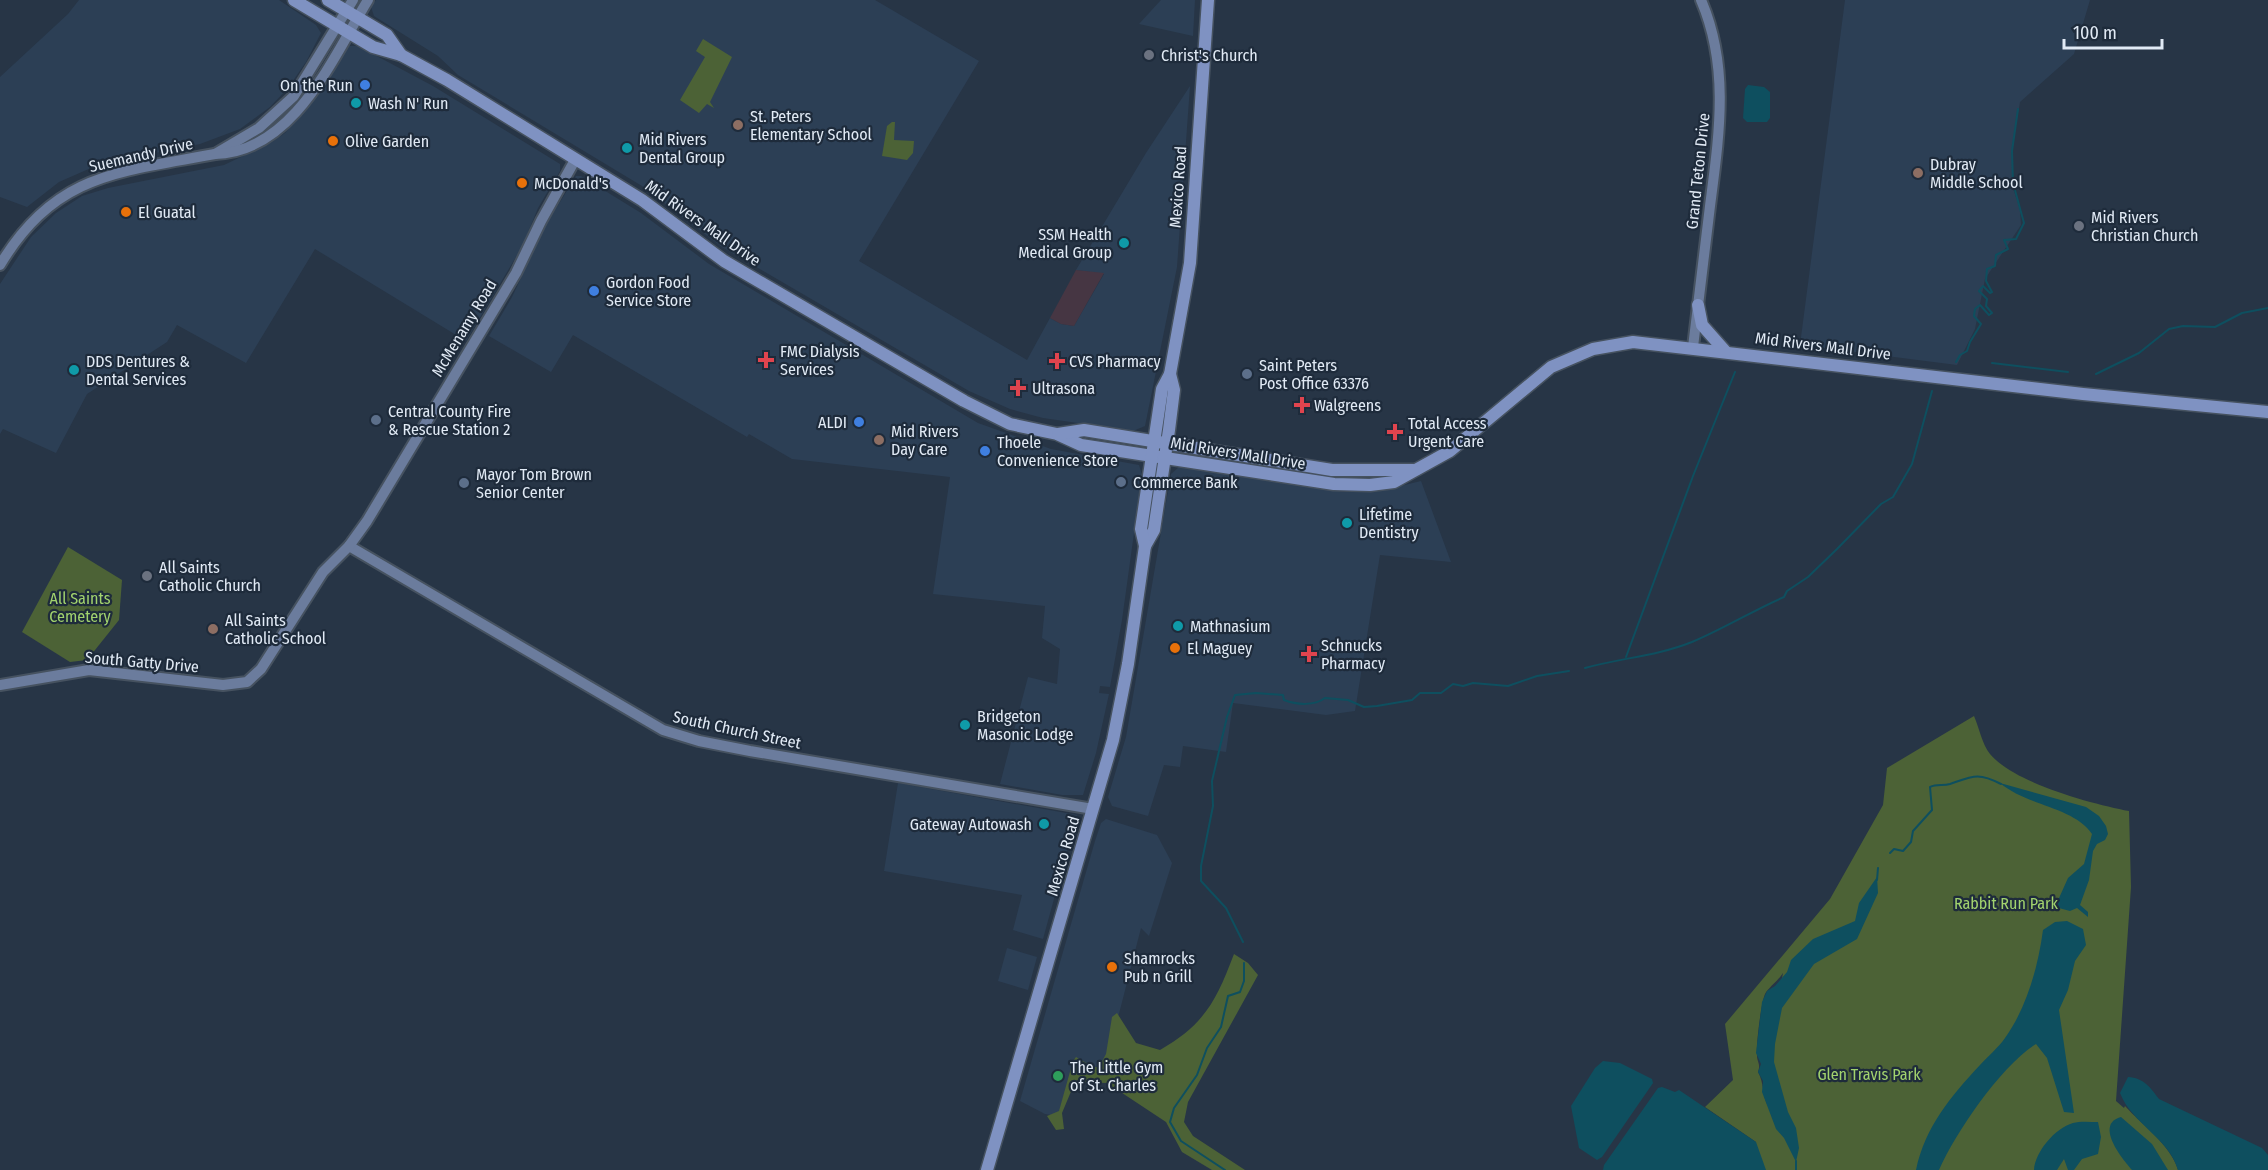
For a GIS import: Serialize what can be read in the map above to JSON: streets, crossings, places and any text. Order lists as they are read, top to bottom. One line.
{"streets":{"main road":["Mexico Road","Mid Rivers Mall Drive"],"street":["Suemandy Drive","Grand Teton Drive","McMenamy Road","South Gatty Drive","South Church Street"]},"crossings":[["Suemandy Drive","Mid Rivers Mall Drive"],["Grand Teton Drive","Mid Rivers Mall Drive"],["Mexico Road","Mid Rivers Mall Drive"],["Mexico Road","South Church Street"],["Mid Rivers Mall Drive","McMenamy Road"],["McMenamy Road","South Gatty Drive"],["McMenamy Road","South Church Street"]],"parks":["All Saints Cemetery","Rabbit Run Park","Glen Travis Park"],"places":{"other":["Christ's Church","On the Run","Wash N' Run","St. Peters Elementary School","Olive Garden","Mid Rivers Dental Group","Dubray Middle School","McDonald's","El Guatal","Mid Rivers Christian Church","SSM Health Medical Group","Gordon Food Service Store","DDS Dentures & Dental Services","Saint Peters Post Office 63376","Central County Fire & Rescue Station 2","ALDI","Mid Rivers Day Care","Thoele Convenience Store","Commerce Bank","Mayor Tom Brown Senior Center","Lifetime Dentistry","All Saints Catholic Church","Mathnasium","All Saints Catholic School","El Maguey","Bridgeton Masonic Lodge","Gateway Autowash","Shamrocks Pub n Grill","The Little Gym of St. Charles"],"health":["FMC Dialysis Services","CVS Pharmacy","Ultrasona","Walgreens","Total Access Urgent Care","Schnucks Pharmacy"]},"scale_bar":"100 m"}
